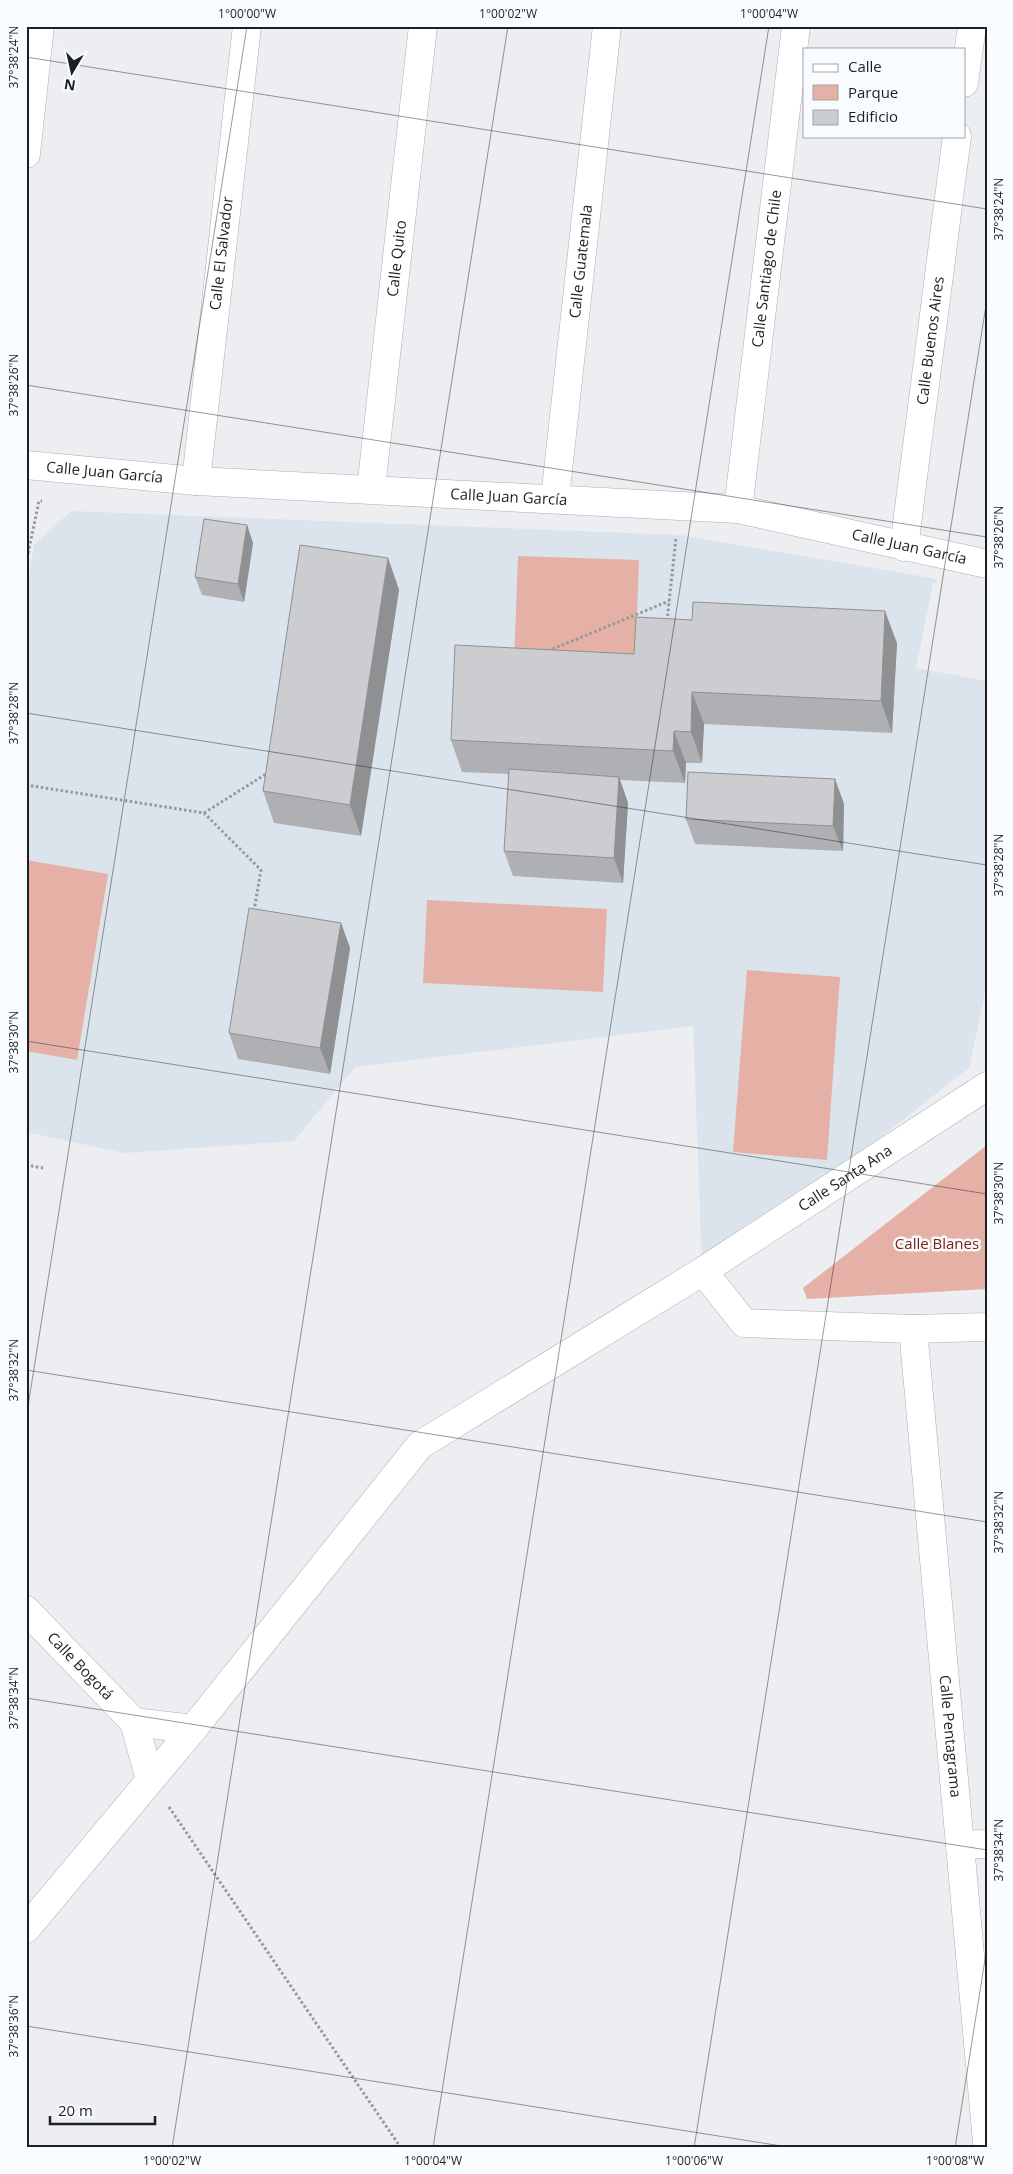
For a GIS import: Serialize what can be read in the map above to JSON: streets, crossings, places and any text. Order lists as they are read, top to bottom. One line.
{"streets":{"street":["Calle El Salvador","Calle Quito","Calle Guatemala","Calle Santiago de Chile","Calle Buenos Aires","Calle Juan García","Calle Santa Ana","Calle Bogotá","Calle Pentagrama"]},"crossings":[["Calle El Salvador","Calle Juan García"],["Calle Quito","Calle Juan García"],["Calle Guatemala","Calle Juan García"],["Calle Santiago de Chile","Calle Juan García"],["Calle Buenos Aires","Calle Juan García"]],"parks":["Calle Blanes"],"legend":["Calle","Parque","Edificio"],"scale_bar":"20 m","north":"bottom","coordinates":["1°00'00\"W","1°00'02\"W","1°00'04\"W","37°38'24\"N","37°38'26\"N","37°38'28\"N","37°38'30\"N","37°38'32\"N","37°38'34\"N","37°38'36\"N","1°00'06\"W","1°00'08\"W"]}
